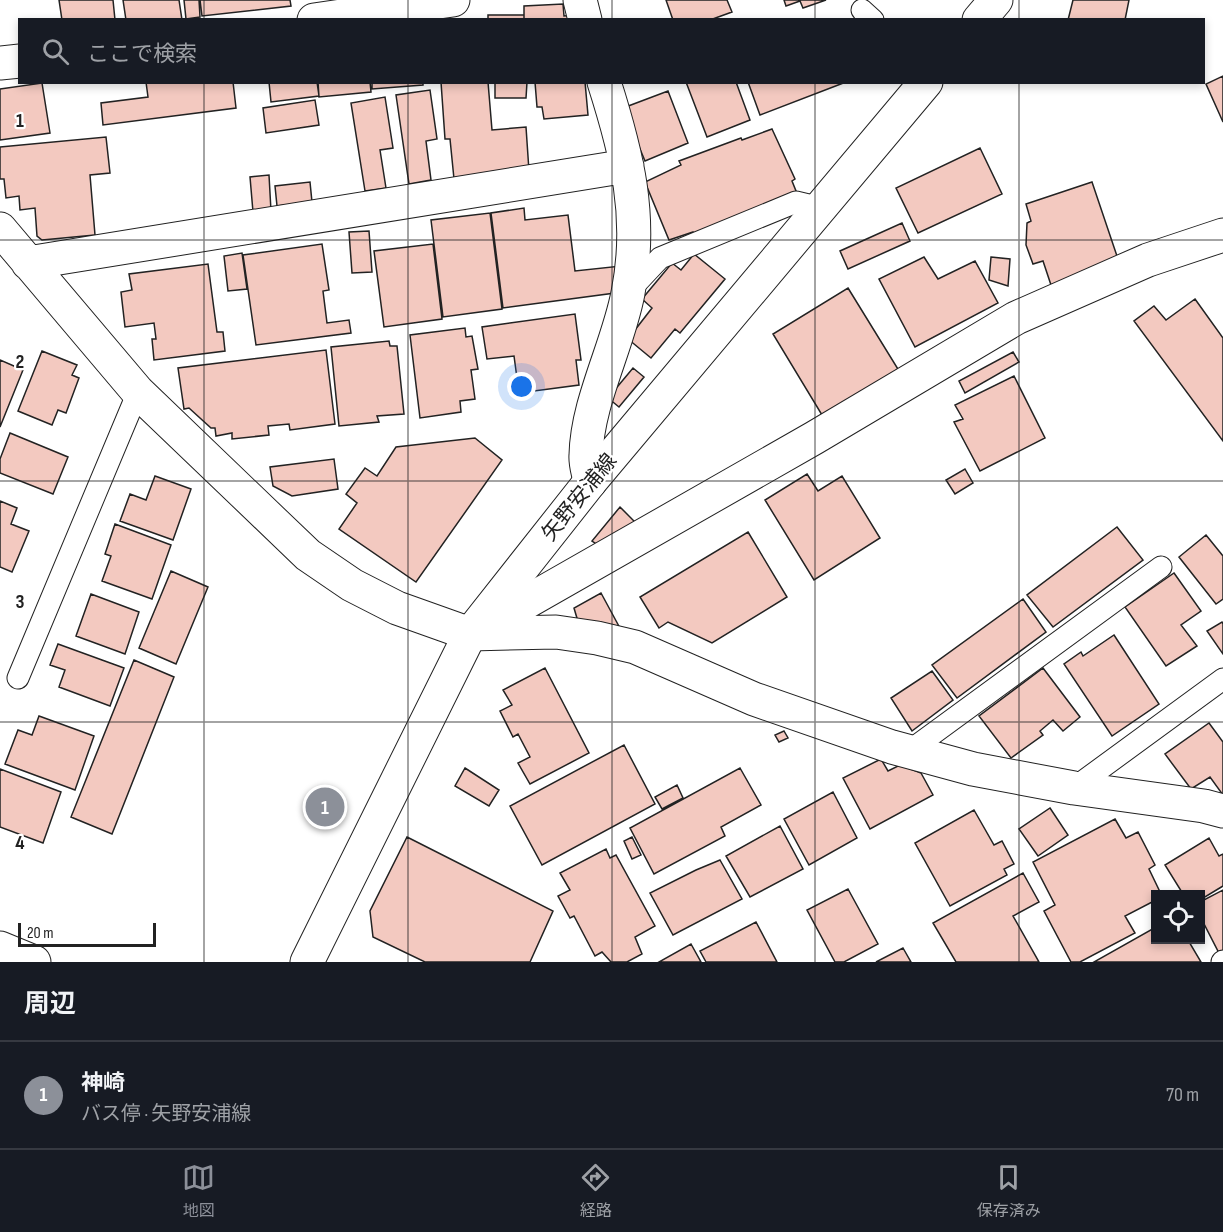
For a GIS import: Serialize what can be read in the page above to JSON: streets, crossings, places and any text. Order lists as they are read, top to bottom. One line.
{"streets":{"street":["矢野安浦線"]},"scale_bar":"20 m","page":{"search":"ここで検索","pins":"1","scale":"20 m","heading":"周辺","list":[{"mark":"1","name":"神崎","note":"バス停 · 矢野安浦線","value":"70 m"}],"nav":["地図","経路","保存済み"]},"grid":{"rows":["1","2","3","4"]}}
